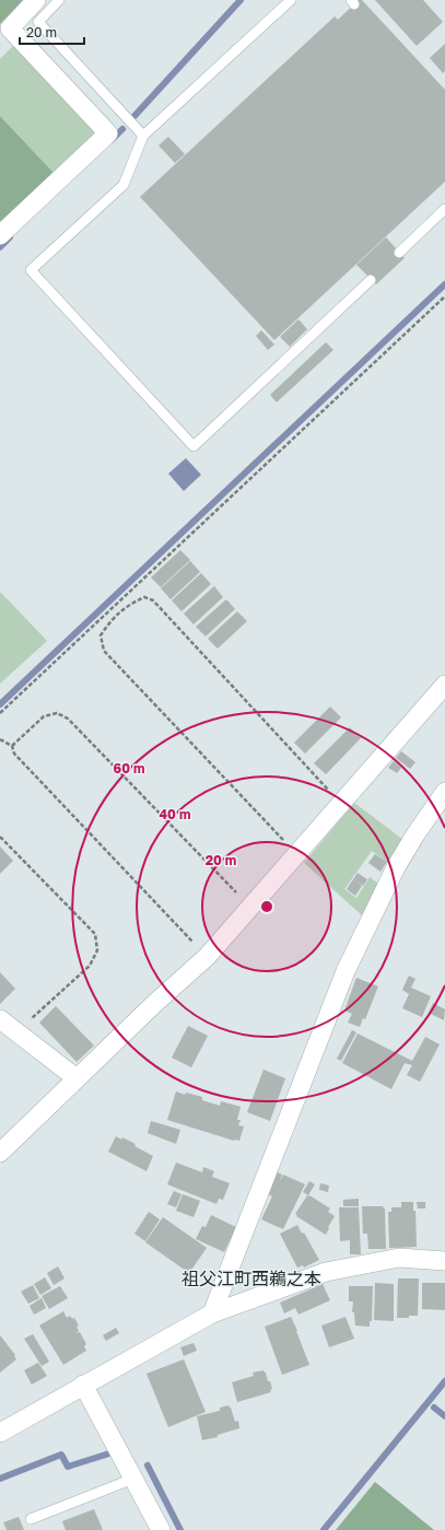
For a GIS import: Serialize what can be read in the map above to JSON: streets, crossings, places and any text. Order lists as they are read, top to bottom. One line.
{"districts":["祖父江町西鵜之本"],"scale_bar":"20 m","rings":["60 m","40 m","20 m"]}
